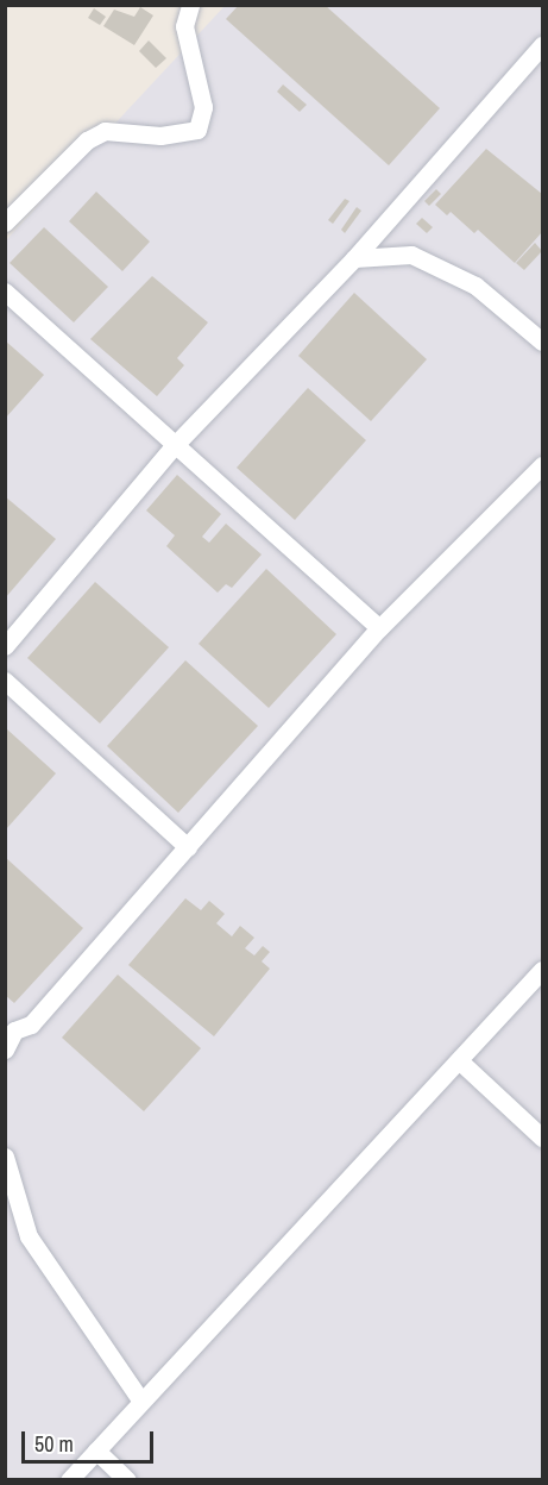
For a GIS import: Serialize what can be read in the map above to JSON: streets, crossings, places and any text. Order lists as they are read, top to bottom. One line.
{"scale_bar":"50 m"}
